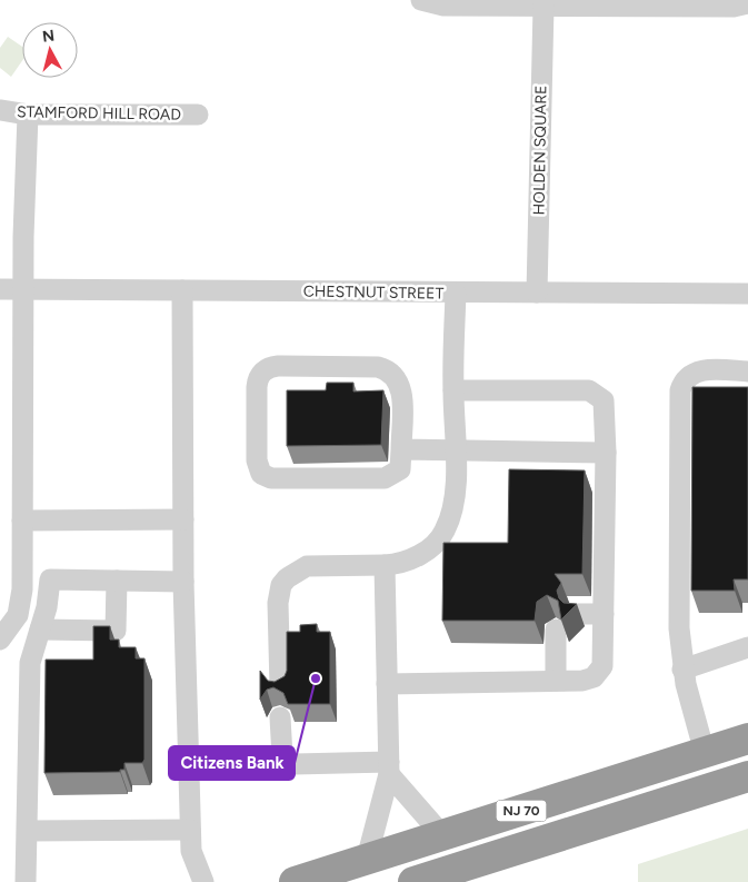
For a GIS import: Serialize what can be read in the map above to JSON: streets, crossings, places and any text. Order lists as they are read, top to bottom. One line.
{"streets":{"highway":["NJ 70"],"street":["STAMFORD HILL ROAD","HOLDEN SQUARE","CHESTNUT STREET"]},"crossings":[["HOLDEN SQUARE","CHESTNUT STREET"]],"places":["Citizens Bank"],"north":"top"}
